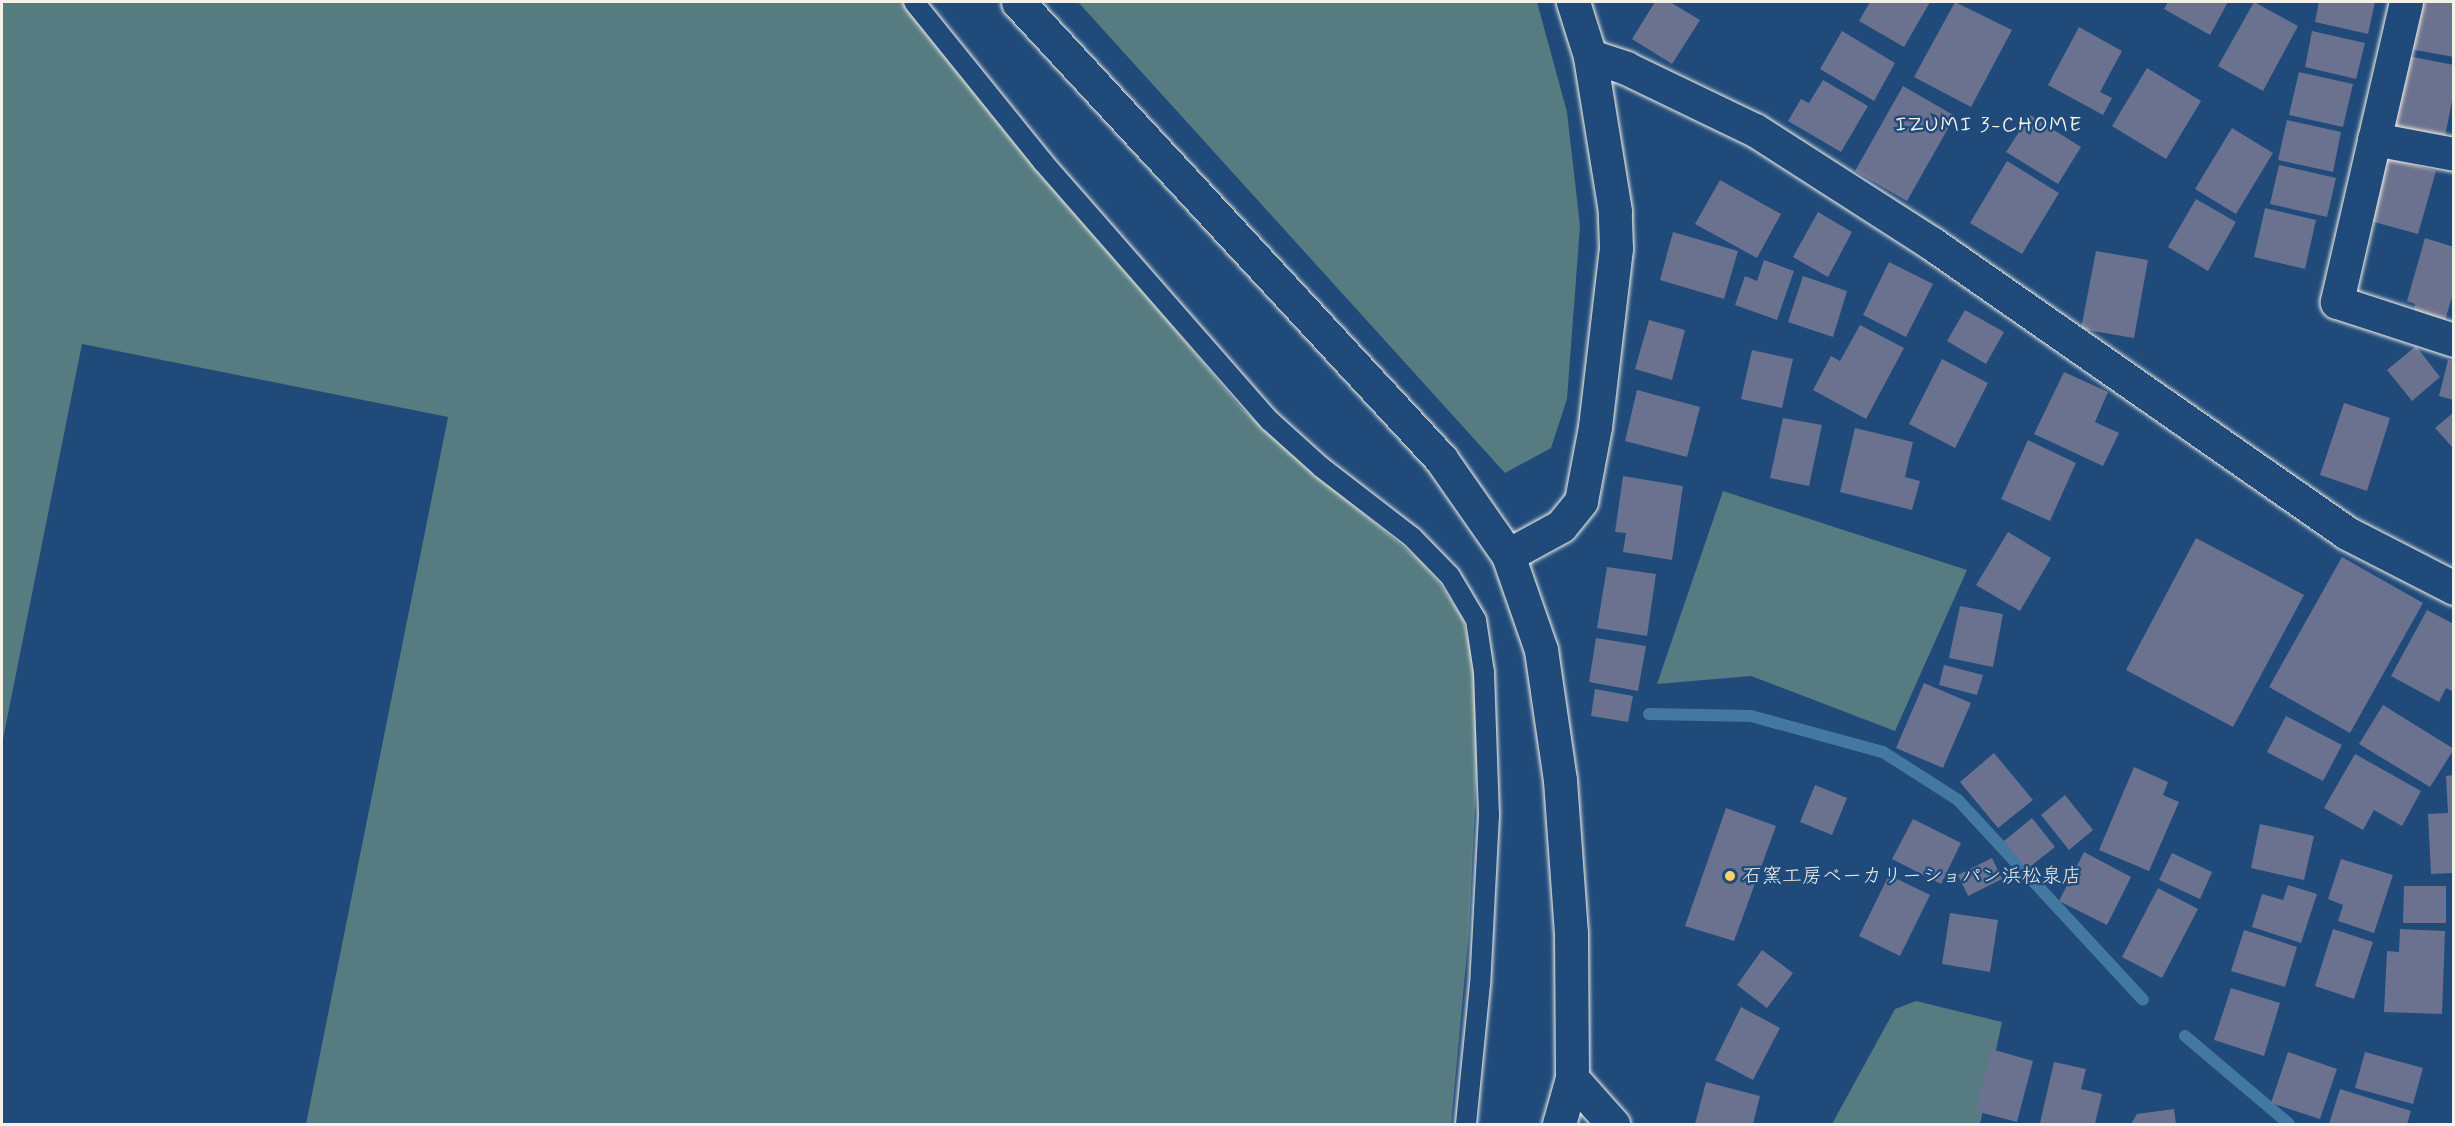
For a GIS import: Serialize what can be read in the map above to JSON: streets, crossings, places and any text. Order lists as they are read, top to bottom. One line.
{"districts":["IZUMI 3-CHOME"],"places":["石窯工房ベーカリーショパン浜松泉店"]}
